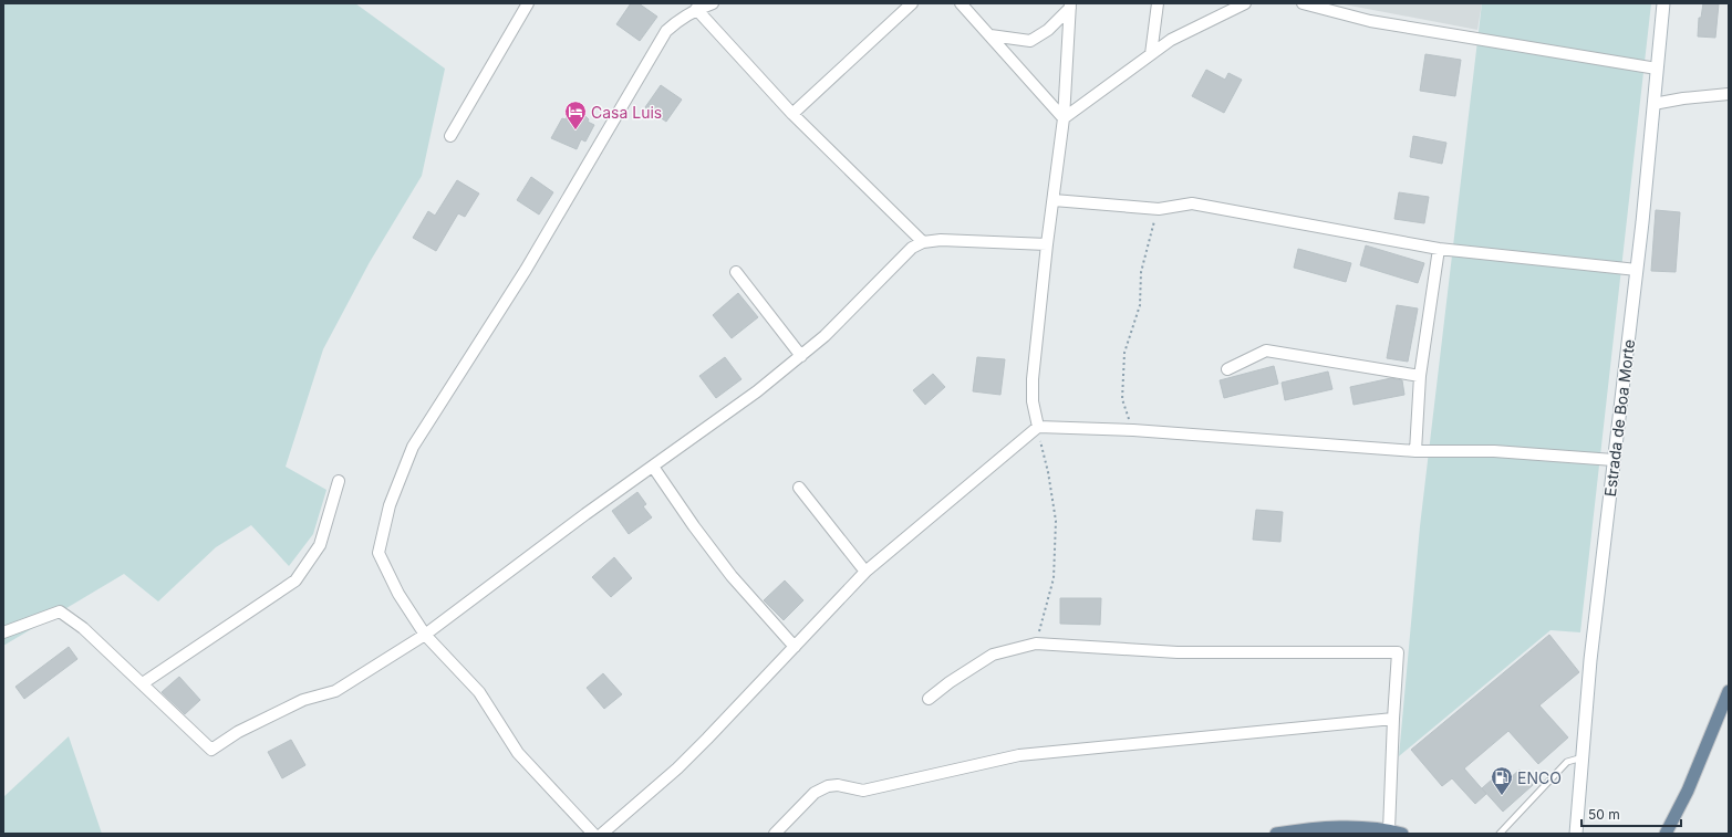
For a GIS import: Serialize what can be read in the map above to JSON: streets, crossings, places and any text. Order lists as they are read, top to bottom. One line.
{"streets":{"main road":["Estrada de Boa Morte"]},"places":{"hotel":["Casa Luis"],"fuel station":["ENCO"]},"scale_bar":"50 m"}
